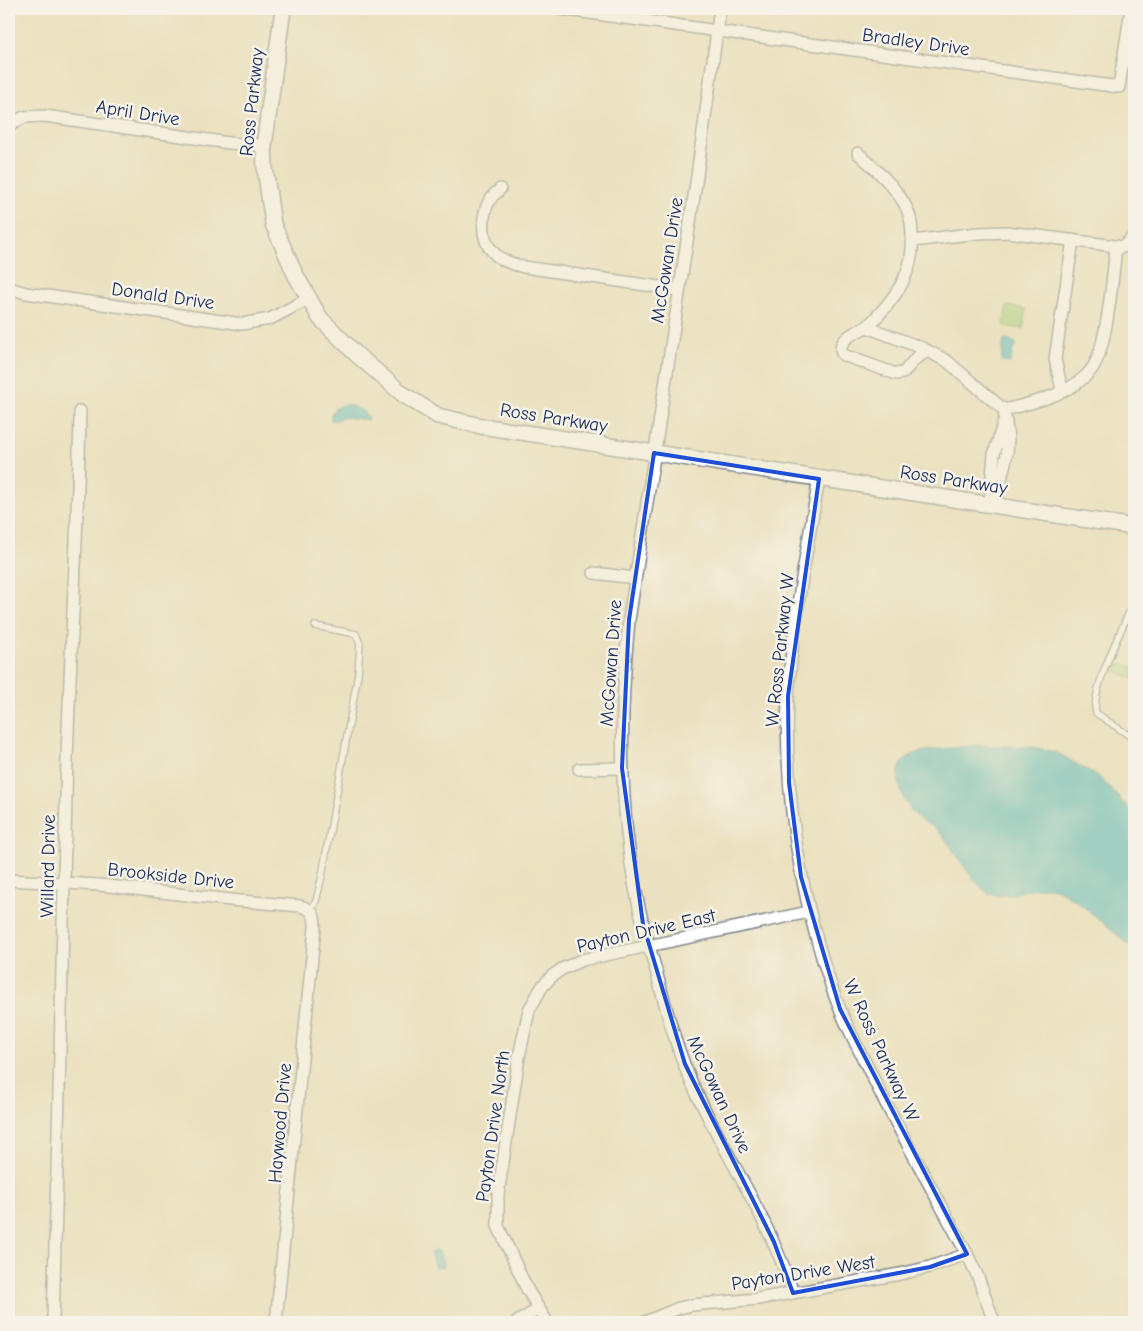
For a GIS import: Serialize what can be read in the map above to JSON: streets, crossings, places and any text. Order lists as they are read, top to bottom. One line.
{"streets":{"street":["Bradley Drive","Ross Parkway","April Drive","McGowan Drive","Donald Drive","W Ross Parkway W","Willard Drive","Brookside Drive","Payton Drive East","Haywood Drive","Payton Drive North","Payton Drive West"]},"crossings":[["Bradley Drive","McGowan Drive"],["Ross Parkway","April Drive"],["Ross Parkway","McGowan Drive"],["Ross Parkway","Donald Drive"],["Ross Parkway","W Ross Parkway W"],["McGowan Drive","Payton Drive East"],["McGowan Drive","Payton Drive West"],["W Ross Parkway W","Payton Drive East"],["W Ross Parkway W","Payton Drive West"],["Willard Drive","Brookside Drive"],["Brookside Drive","Haywood Drive"],["Payton Drive East","Payton Drive North"]]}
